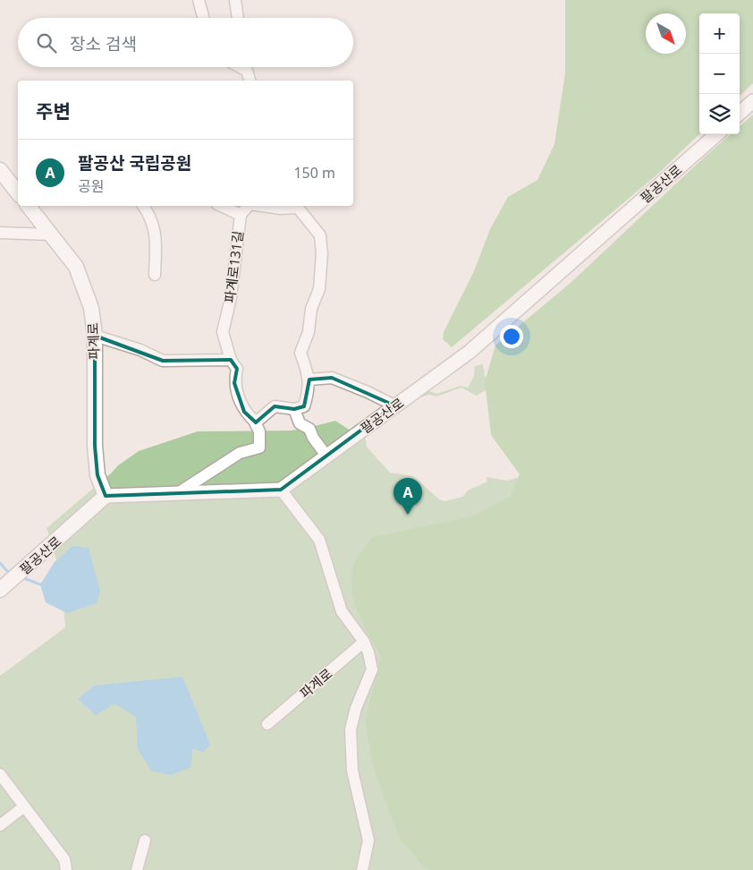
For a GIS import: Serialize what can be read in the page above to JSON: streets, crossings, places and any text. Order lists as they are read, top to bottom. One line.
{"streets":{"main road":["팔공산로","파계로"],"street":["파계로131길"]},"crossings":[["팔공산로","파계로"]],"north":"bottom right","page":{"map_buttons":["+","−"],"search":"장소 검색","heading":"주변","list":[{"mark":"A","name":"팔공산 국립공원","note":"공원","value":"150 m"}],"pins":"A"}}
